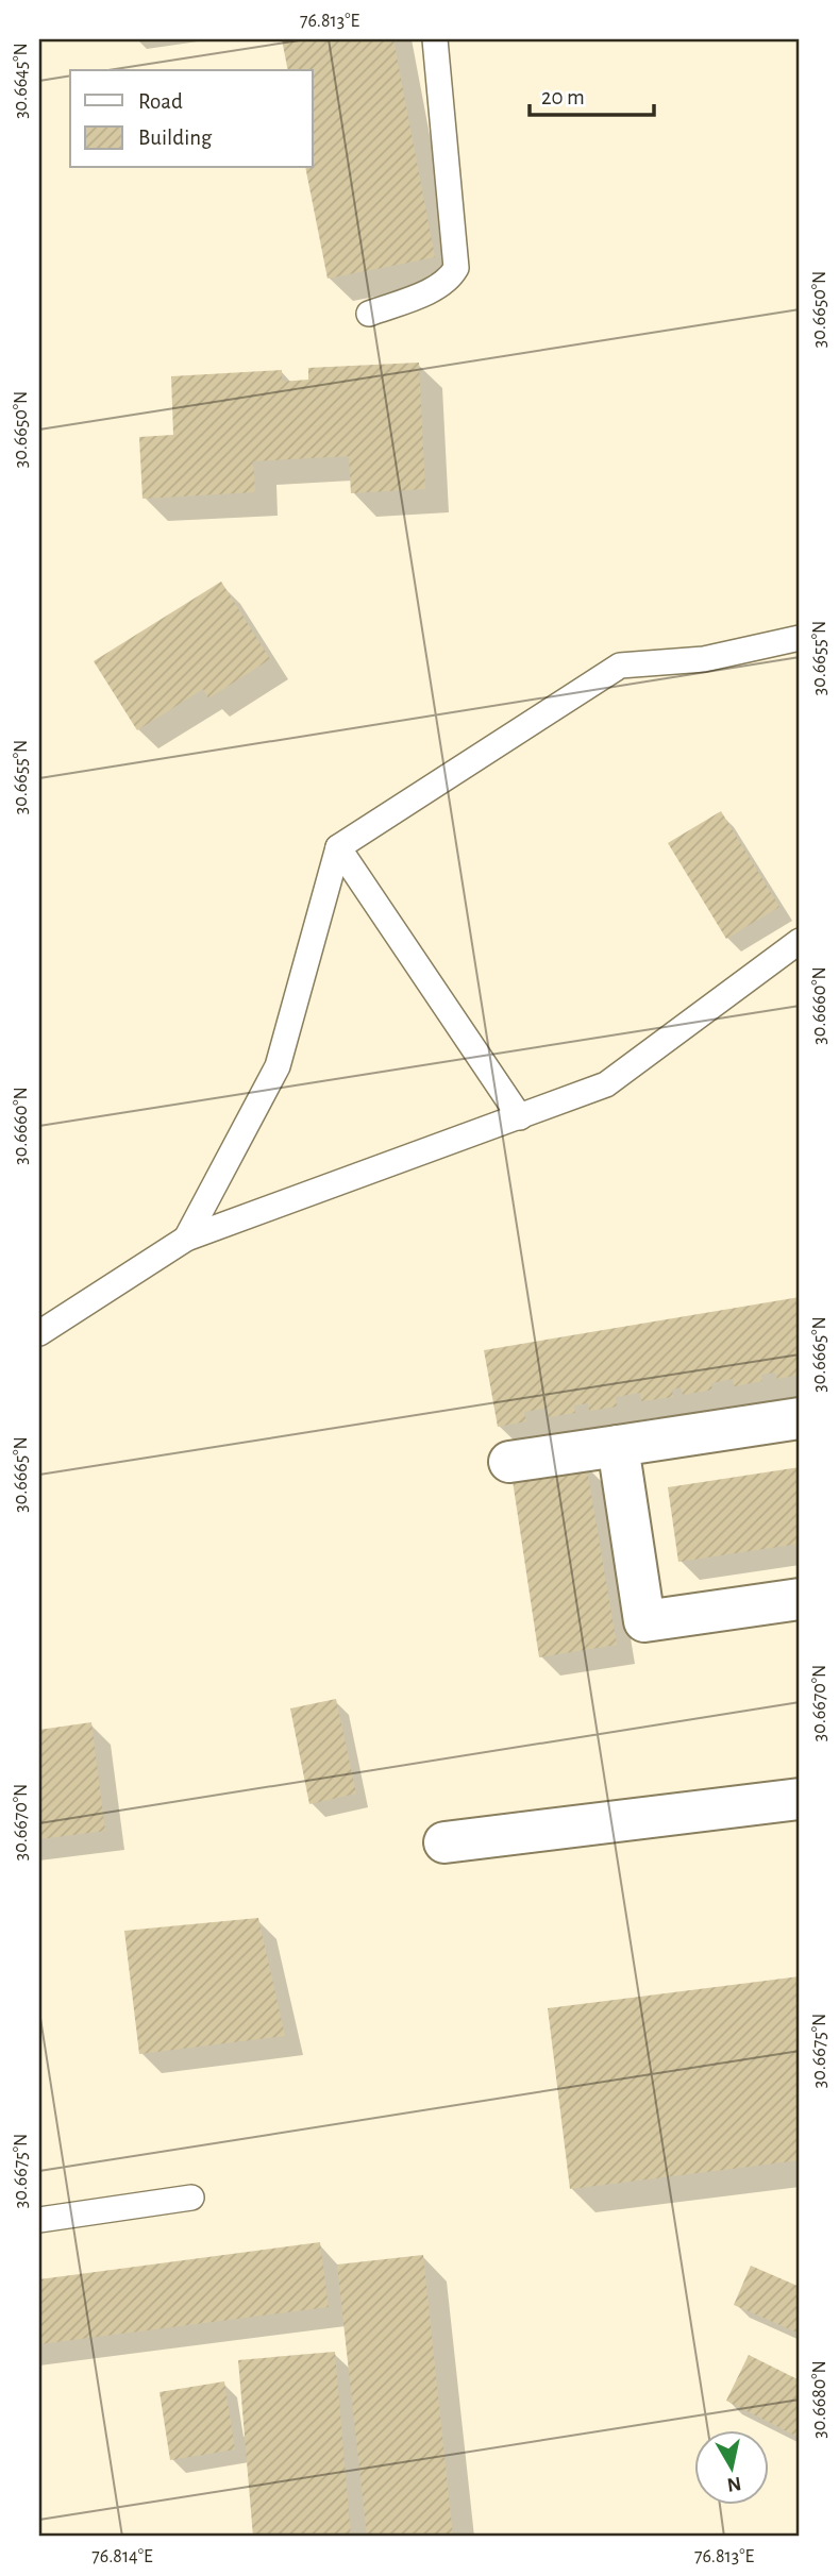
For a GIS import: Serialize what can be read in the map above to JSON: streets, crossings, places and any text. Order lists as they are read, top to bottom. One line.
{"legend":["Road","Building"],"scale_bar":"20 m","north":"bottom","coordinates":["76.813°E","30.6645°N","30.6650°N","30.6655°N","30.6660°N","30.6665°N","30.6670°N","30.6675°N","30.6680°N","76.814°E"]}
